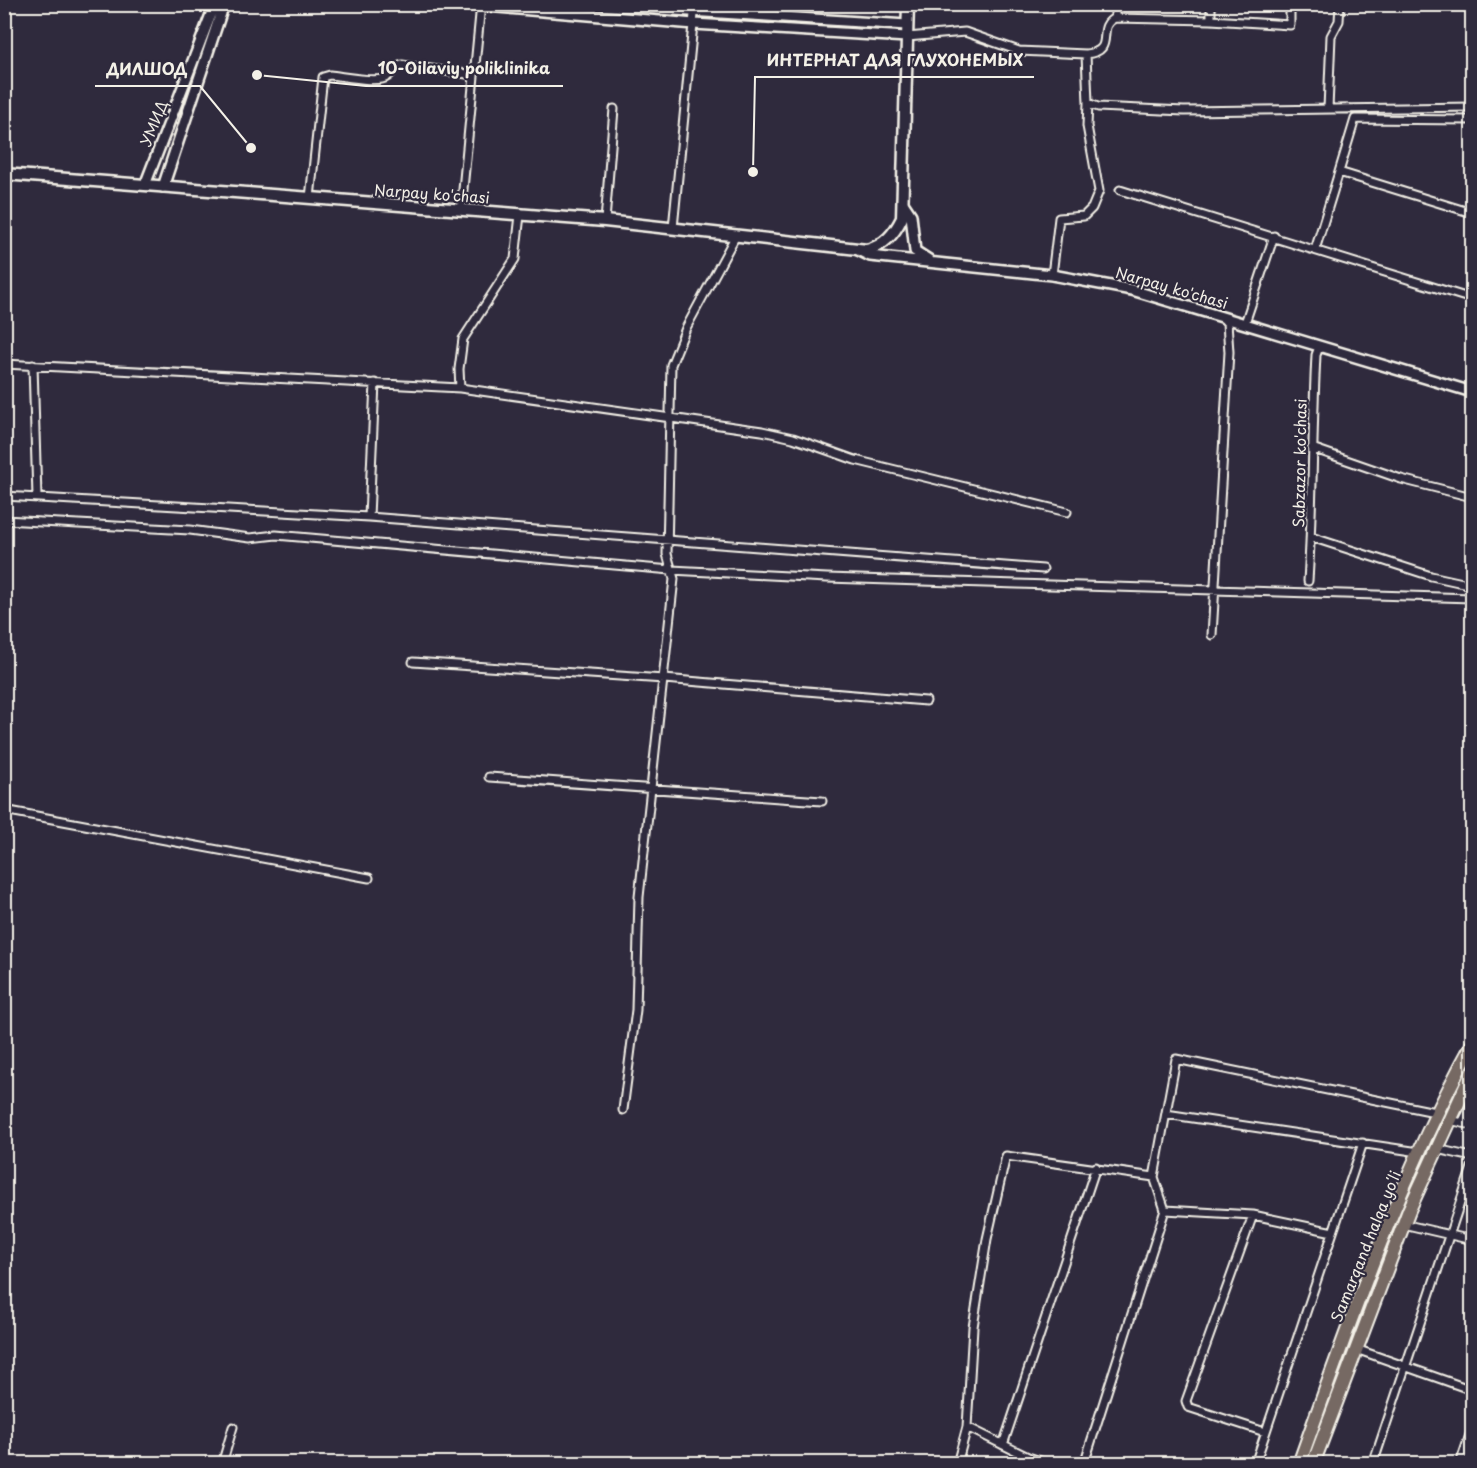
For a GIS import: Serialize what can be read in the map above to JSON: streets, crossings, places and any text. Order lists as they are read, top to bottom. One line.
{"streets":{"highway":["Samarqand halqa yoʻli"],"main road":["Narpay ko'chasi"],"street":["УМИД","Sabzazor ko'chasi"]},"crossings":[["УМИД","Narpay ko'chasi"],["Narpay ko'chasi","Sabzazor ko'chasi"]],"places":["10-Oilaviy poliklinika","ДИЛШОД","ИНТЕРНАТ ДЛЯ ГЛУХОНЕМЫХ"]}
